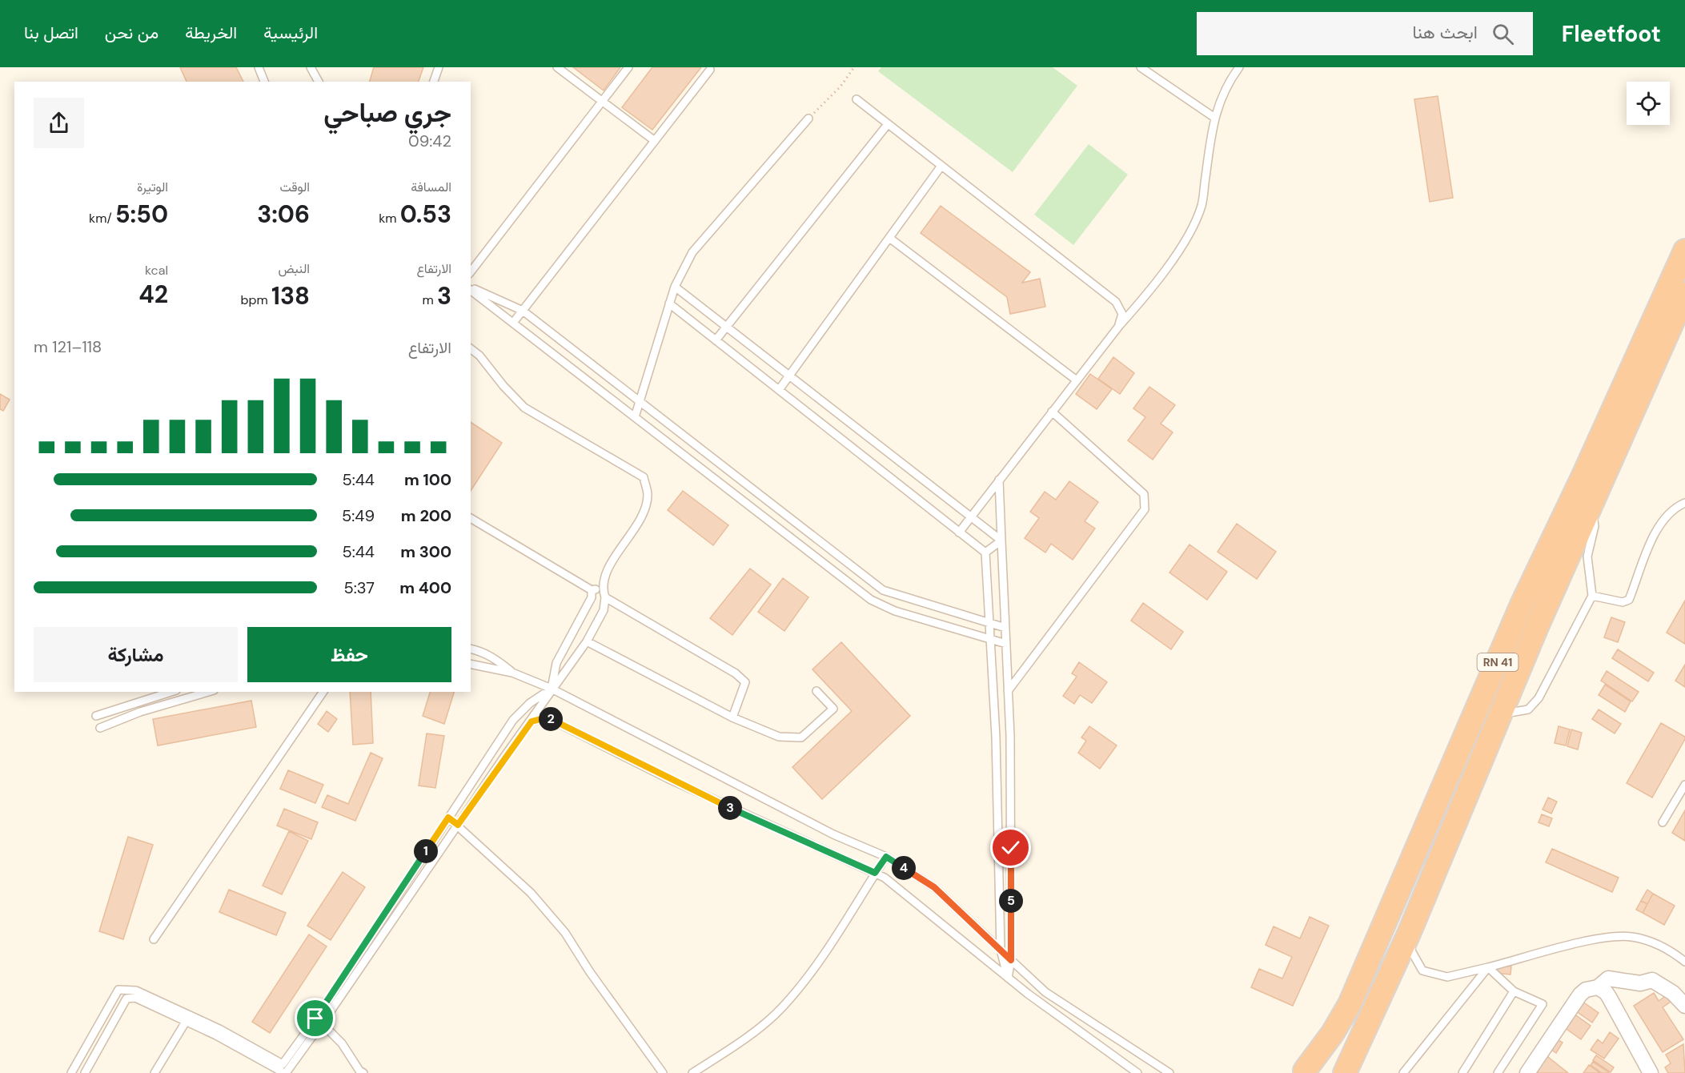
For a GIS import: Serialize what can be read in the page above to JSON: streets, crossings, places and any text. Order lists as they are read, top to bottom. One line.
{"streets":{"highway":["RN 41"]},"page":{"header":"Fleetfoot","search":"ابحث هنا","nav":["الرئيسية","الخريطة","من نحن","اتصل بنا"],"heading":["جري صباحي","09:42"],"stats":[["المسافة","0.53 km"],["الوقت","3:06"],["الوتيرة","5:50 /km"],["الارتفاع","3 m"],["النبض","138 bpm"],["kcal","42"]],"chart":["الارتفاع","118–121 m"],"list":[{"name":"100 m","note":"5:44"},{"name":"200 m","note":"5:49"},{"name":"300 m","note":"5:44"},{"name":"400 m","note":"5:37"}],"buttons":["حفظ","مشاركة"],"pins":["2","3","1","4","5"]}}
